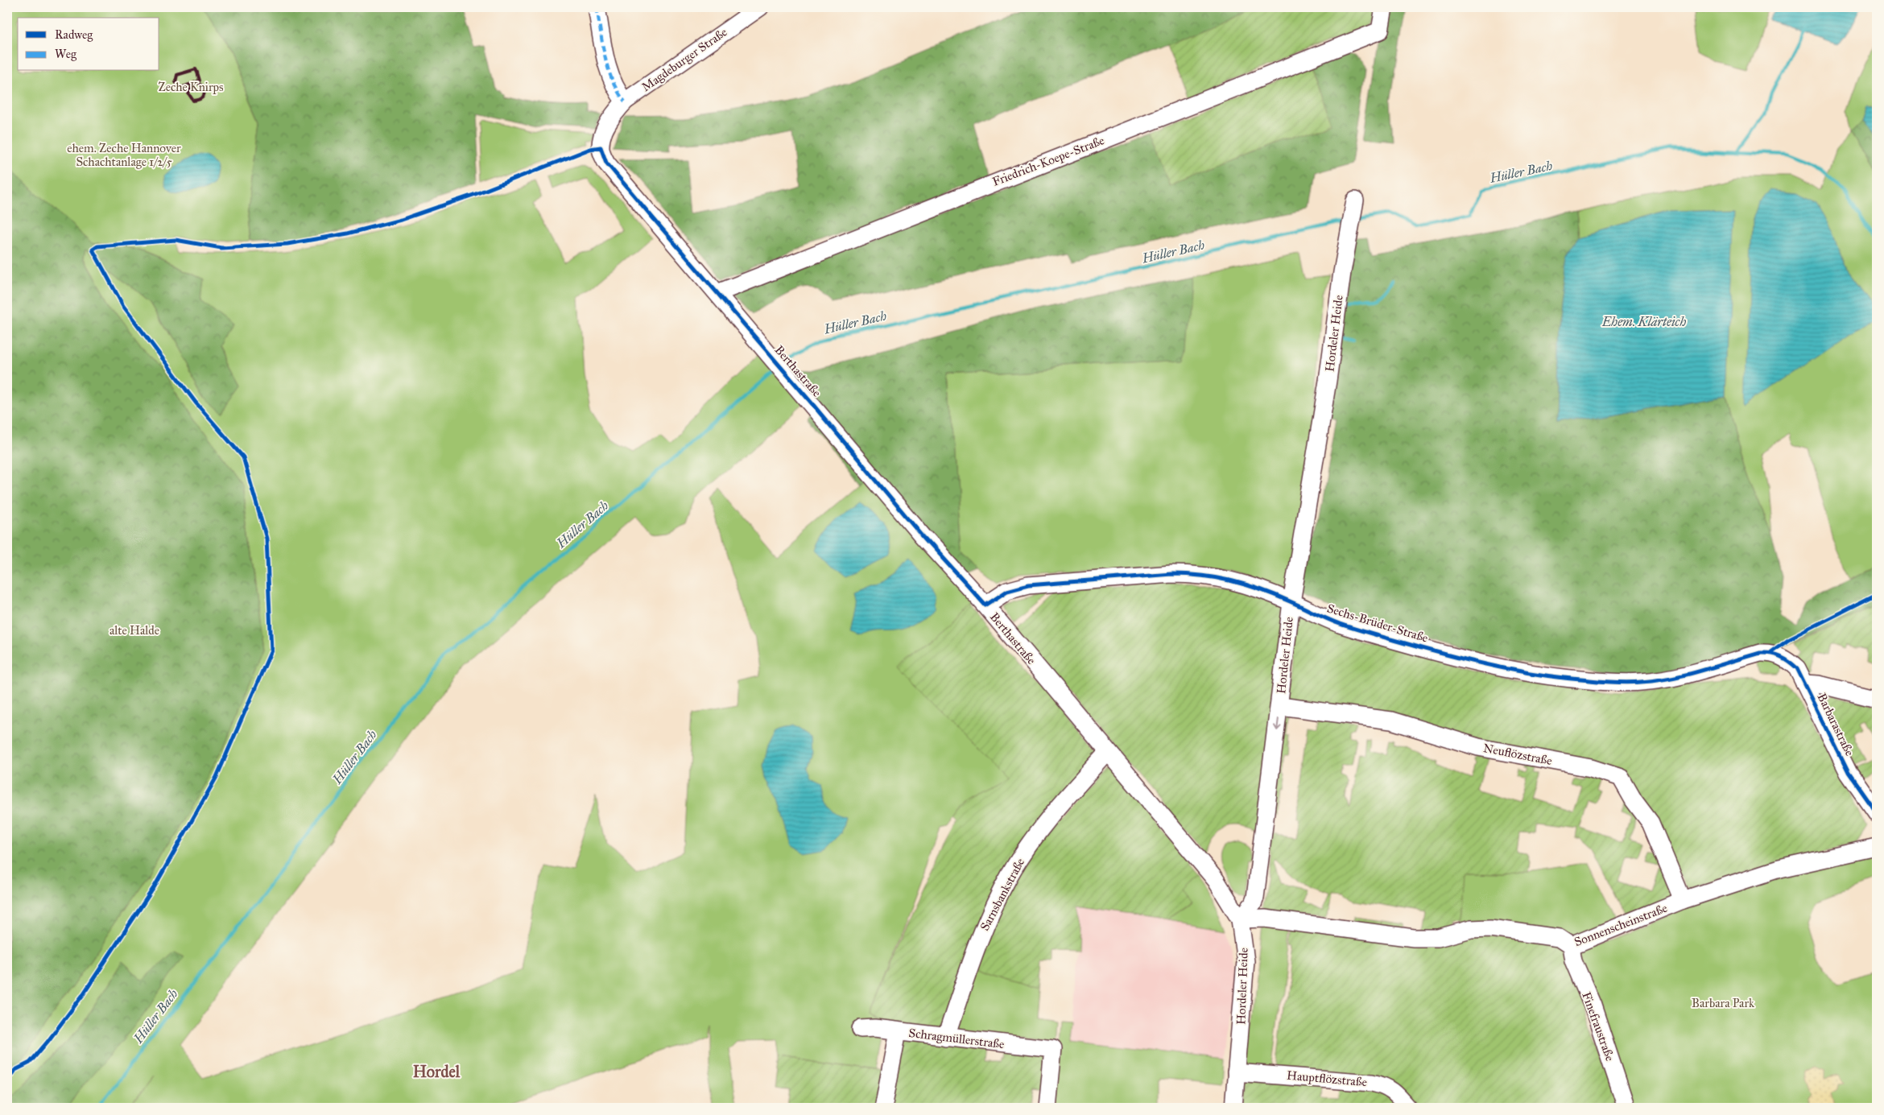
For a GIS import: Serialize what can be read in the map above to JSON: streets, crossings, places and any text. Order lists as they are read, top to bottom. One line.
{"streets":{"street":["Magdeburger Straße","Friedrich-Koepe-Straße","Hordeler Heide","Berthastraße","Sechs-Brüder-Straße","Barbarastraße","Neuflözstraße","Sarnsbankstraße","Sonnenscheinstraße","Finefraustraße","Schragmüllerstraße","Hauptflözstraße"]},"crossings":[["Magdeburger Straße","Berthastraße"],["Friedrich-Koepe-Straße","Berthastraße"],["Hordeler Heide","Berthastraße"],["Hordeler Heide","Sechs-Brüder-Straße"],["Hordeler Heide","Neuflözstraße"],["Hordeler Heide","Sonnenscheinstraße"],["Hordeler Heide","Hauptflözstraße"],["Berthastraße","Sechs-Brüder-Straße"],["Berthastraße","Sarnsbankstraße"],["Berthastraße","Sonnenscheinstraße"],["Sechs-Brüder-Straße","Barbarastraße"],["Neuflözstraße","Sonnenscheinstraße"],["Sarnsbankstraße","Schragmüllerstraße"],["Sonnenscheinstraße","Finefraustraße"]],"districts":["Hordel"],"water":["Hüller Bach","Ehem. Klärteich"],"parks":["Zeche Knirps","ehem. Zeche Hannover Schachtanlage 1/2/5","alte Halde","Barbara Park"],"legend":["Radweg","Weg"]}
